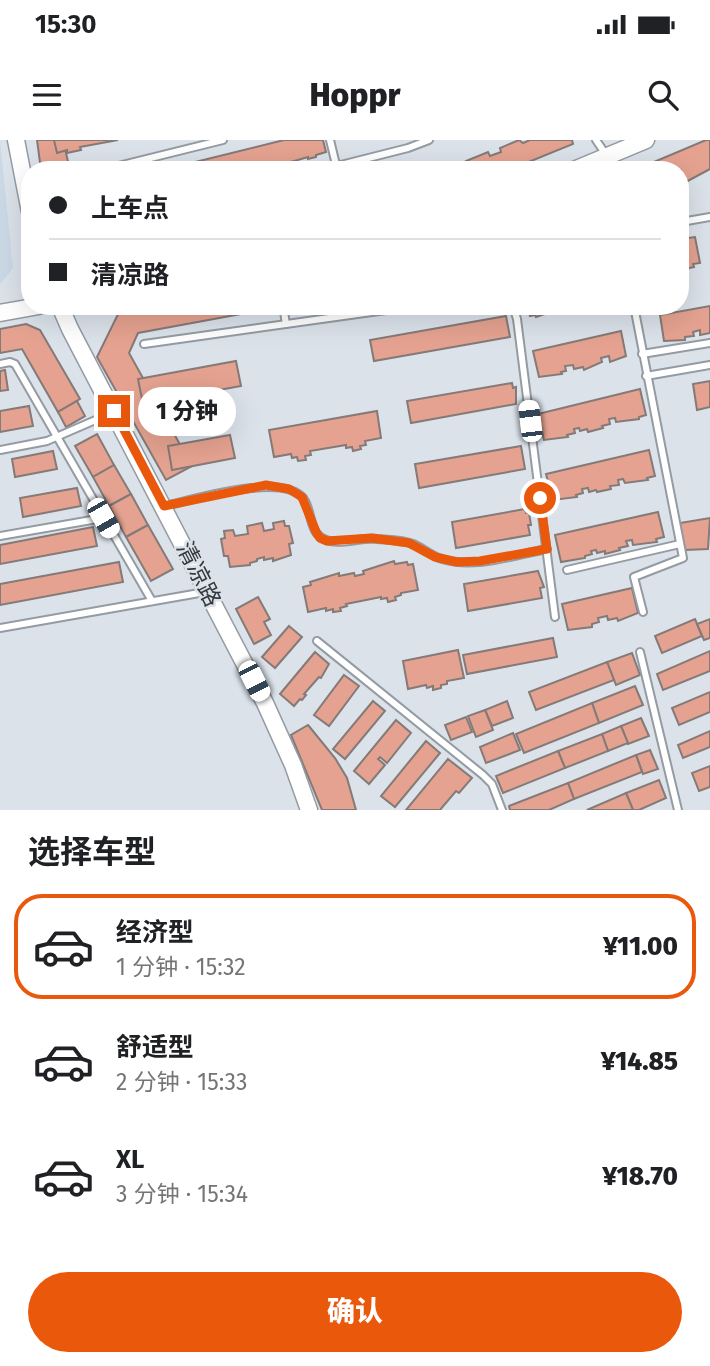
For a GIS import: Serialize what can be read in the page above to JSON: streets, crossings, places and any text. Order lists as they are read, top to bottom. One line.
{"streets":{"street":["清凉路"]},"page":{"status":"15:30","header":"Hoppr","banner":["上车点","清凉路"],"bubble":"1 分钟","heading":"选择车型","list":[{"name":"经济型","note":"1 分钟 · 15:32","value":"¥11.00"},{"name":"舒适型","note":"2 分钟 · 15:33","value":"¥14.85"},{"name":"XL","note":"3 分钟 · 15:34","value":"¥18.70"}],"buttons":"确认"}}
